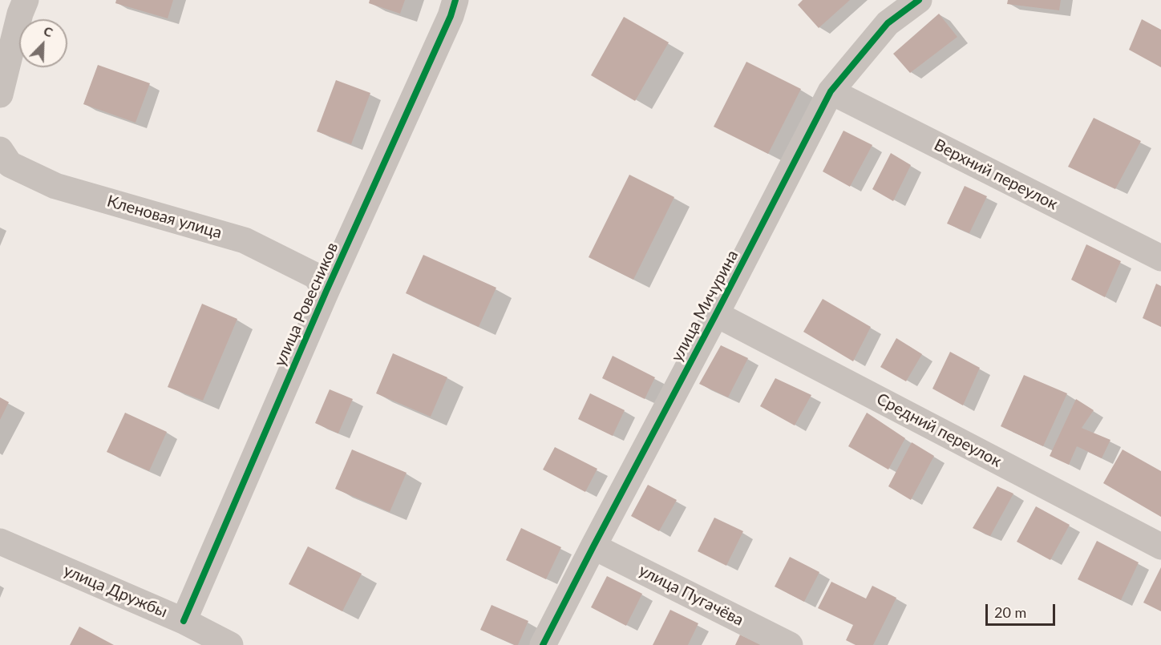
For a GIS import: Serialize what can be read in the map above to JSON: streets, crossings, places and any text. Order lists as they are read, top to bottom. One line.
{"streets":{"street":["Верхний переулок","Кленовая улица","улица Ровесников","улица Мичурина","Средний переулок","улица Дружбы","улица Пугачёва"]},"crossings":[["Верхний переулок","улица Мичурина"],["Кленовая улица","улица Ровесников"],["улица Ровесников","улица Дружбы"],["улица Мичурина","Средний переулок"],["улица Мичурина","улица Пугачёва"]],"scale_bar":"20 m","north":"top right"}
